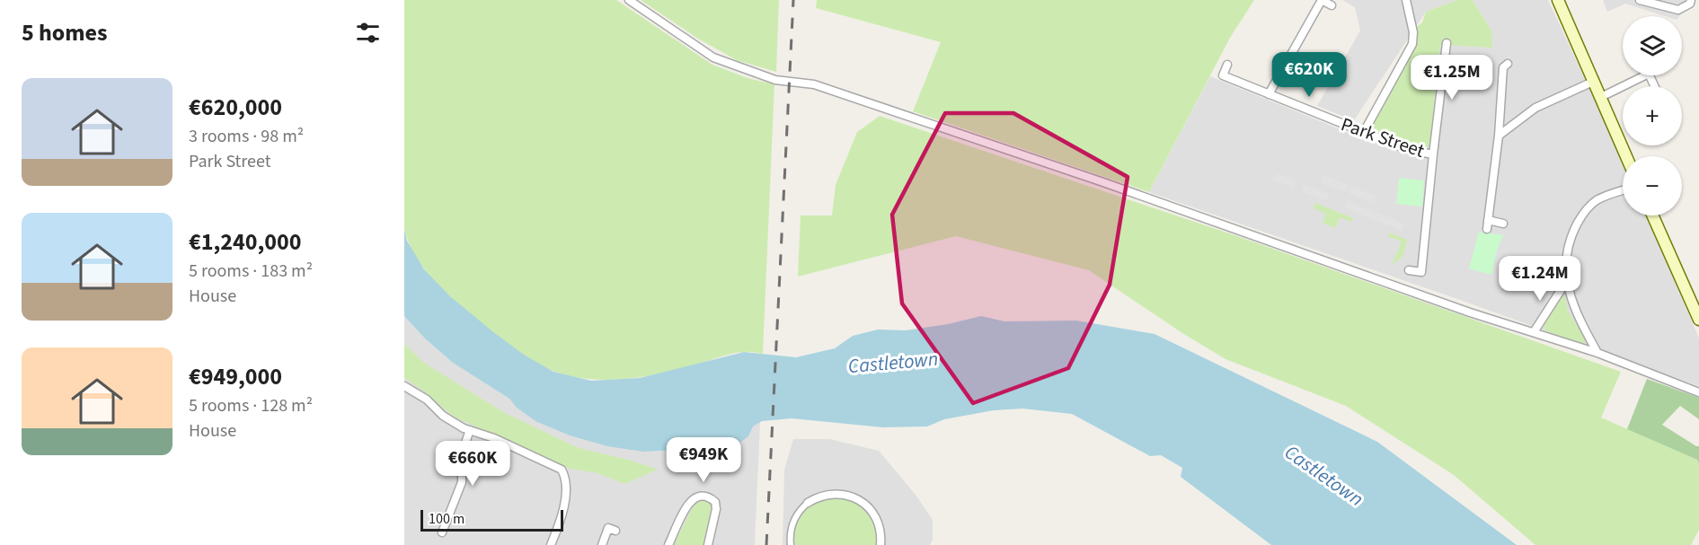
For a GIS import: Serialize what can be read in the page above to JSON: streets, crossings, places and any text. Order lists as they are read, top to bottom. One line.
{"streets":{"street":["Park Street"]},"water":["Castletown"],"scale_bar":"100 m","page":{"heading":"5 homes","map_buttons":["+","−"],"price":["€620K","€1.25M","€1.24M","€949K","€660K"],"list":[{"name":"€620,000","note":"3 rooms · 98 m² · Park Street"},{"name":"€1,240,000","note":"5 rooms · 183 m² · House"},{"name":"€949,000","note":"5 rooms · 128 m² · House"}],"scale":"100 m"}}
